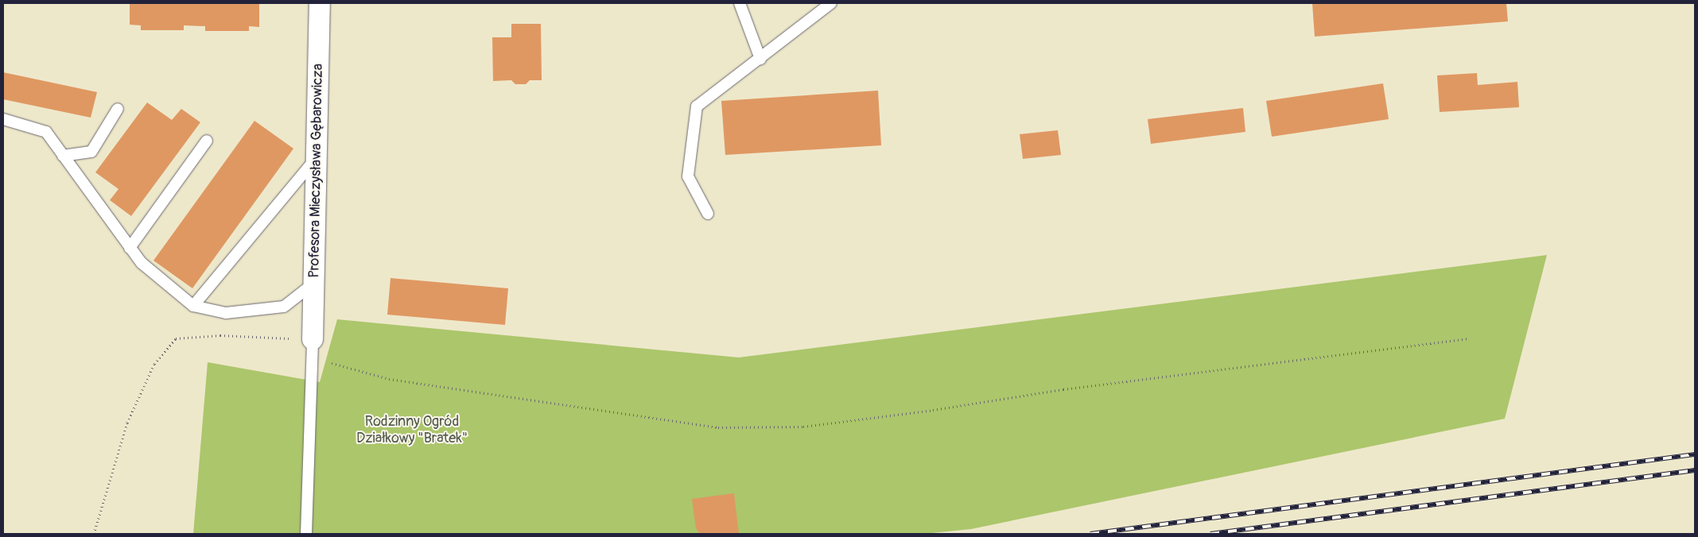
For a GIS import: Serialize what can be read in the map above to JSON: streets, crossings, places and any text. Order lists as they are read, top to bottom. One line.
{"streets":{"street":["Profesora Mieczysława Gębarowicza"]},"parks":["Rodzinny Ogród Działkowy \"Bratek\""]}
